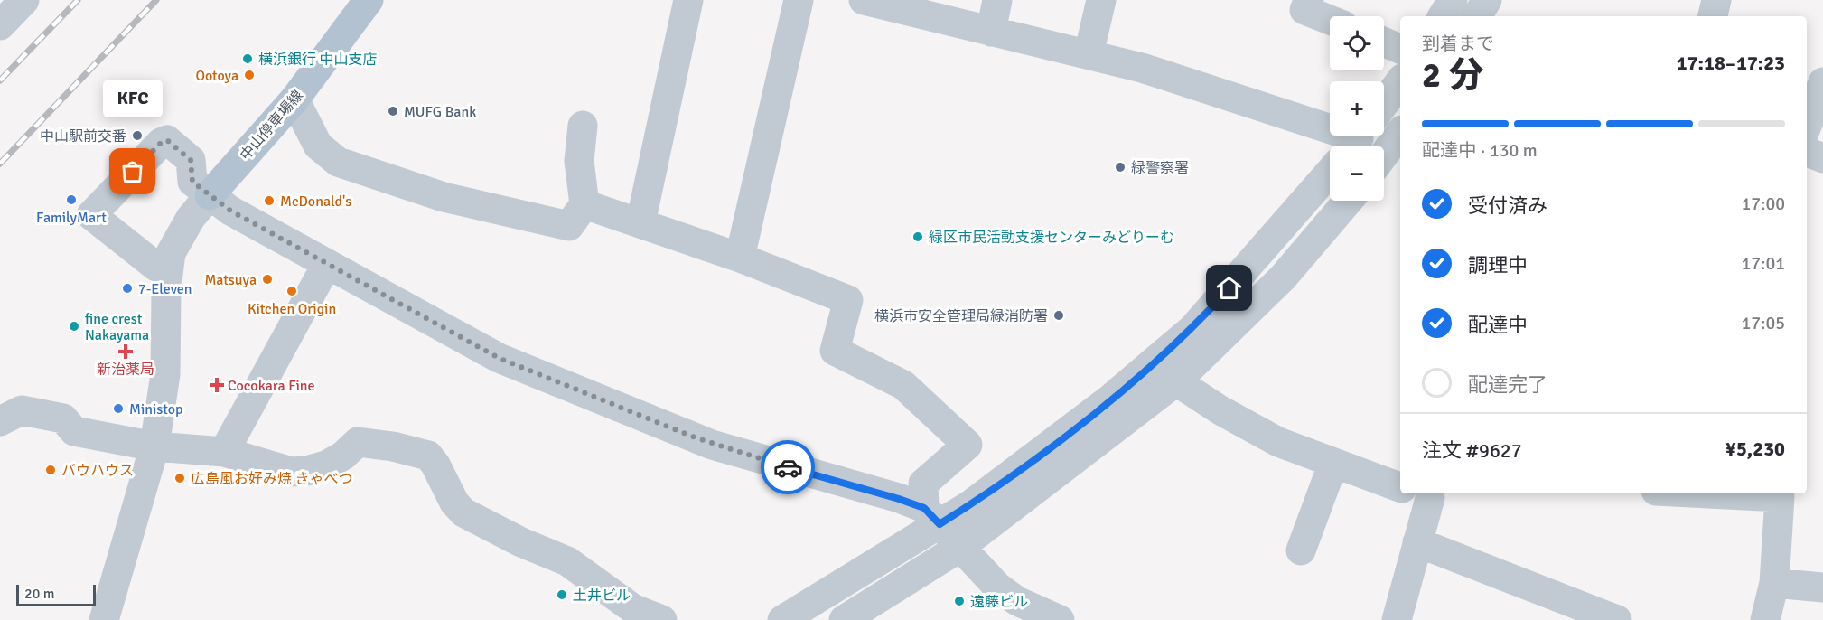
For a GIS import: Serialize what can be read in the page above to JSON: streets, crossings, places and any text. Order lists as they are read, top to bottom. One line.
{"streets":{"main road":["中山停車場線"]},"places":{"other":["横浜銀行 中山支店","Ootoya","MUFG Bank","中山駅前交番","緑警察署","KFC","FamilyMart","McDonald's","緑区市民活動支援センターみどりーむ","Matsuya","7-Eleven","Kitchen Origin","横浜市安全管理局緑消防署","fine crest Nakayama","Ministop","バウハウス","広島風お好み焼 きゃべつ","土井ビル","遠藤ビル"],"health":["新治薬局","Cocokara Fine"]},"scale_bar":"20 m","page":{"map_buttons":["+","−"],"heading":["2 分","到着まで","17:18–17:23"],"panel":["注文 #9627","¥5,230"],"bubble":"KFC","bar":"配達中 · 130 m","list":[["受付済み","17:00"],["調理中","17:01"],["配達中","17:05"],"配達完了"],"scale":"20 m"}}
